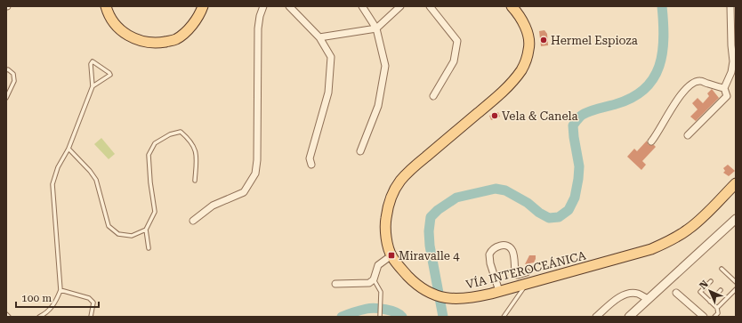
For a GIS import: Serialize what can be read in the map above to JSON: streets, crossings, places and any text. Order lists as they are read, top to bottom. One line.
{"streets":{"main road":["VÍA INTEROCEÁNICA"]},"places":{"other":["Hermel Espioza","Vela & Canela"],"transit":["Miravalle 4"]},"scale_bar":"100 m","north":"top left"}
